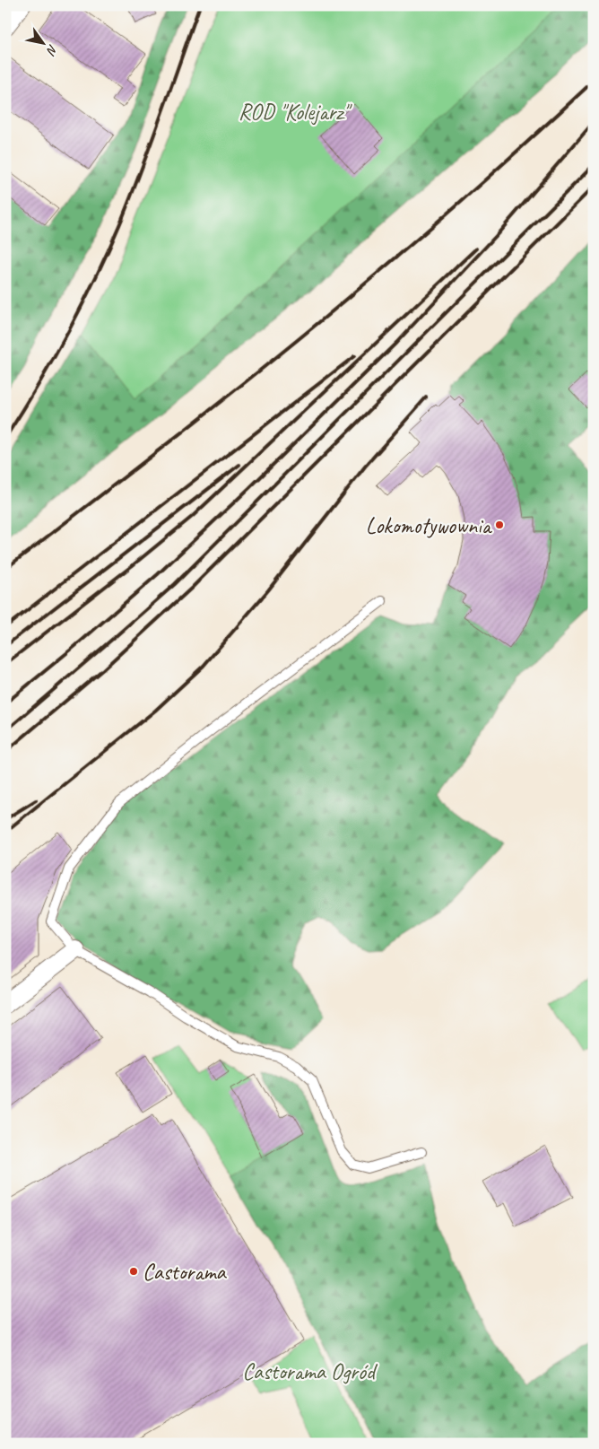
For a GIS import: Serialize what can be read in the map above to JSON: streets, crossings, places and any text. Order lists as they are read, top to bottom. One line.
{"parks":["ROD \"Kolejarz\"","Castorama Ogród"],"places":["Lokomotywownia","Castorama"],"north":"bottom right"}
